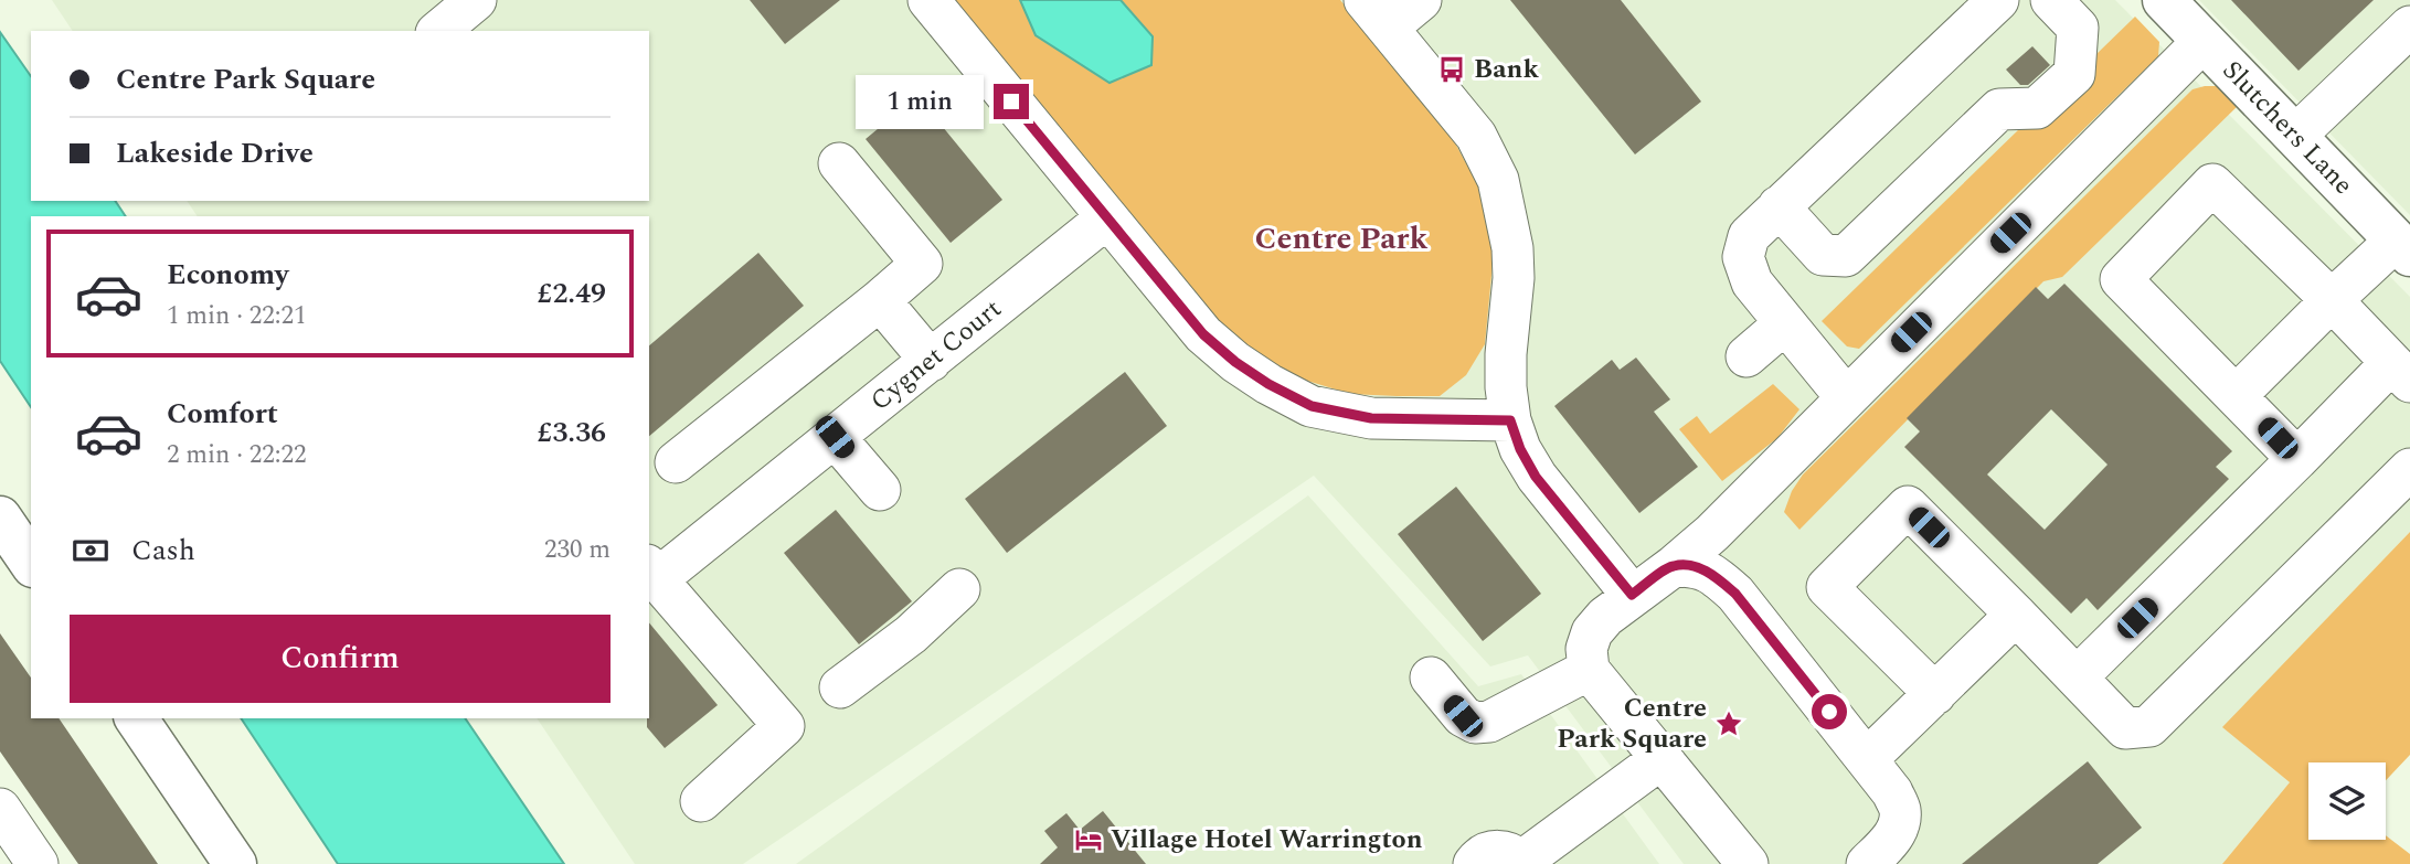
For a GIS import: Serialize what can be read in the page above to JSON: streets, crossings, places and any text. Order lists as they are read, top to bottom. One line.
{"streets":{"highway":["Slutchers Lane"],"street":["Cygnet Court"]},"districts":["Centre Park"],"places":{"bus stop":["Bank"],"place":["Centre Park Square"],"hotel":["Village Hotel Warrington"]},"page":{"banner":["Centre Park Square","Lakeside Drive"],"bubble":"1 min","list":[{"name":"Economy","note":"1 min · 22:21","value":"£2.49"},{"name":"Comfort","note":"2 min · 22:22","value":"£3.36"}],"pay":["Cash","230 m"],"buttons":"Confirm"}}
